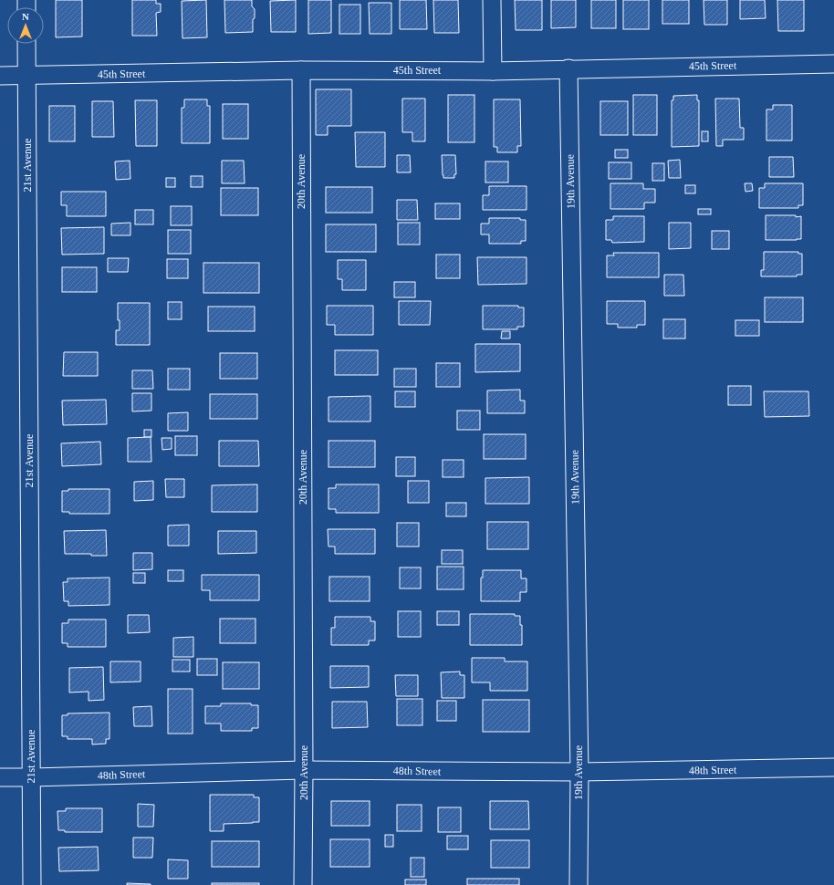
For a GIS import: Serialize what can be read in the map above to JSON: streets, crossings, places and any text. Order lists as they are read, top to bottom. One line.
{"streets":{"street":["45th Street","21st Avenue","20th Avenue","19th Avenue","48th Street"]},"crossings":[["45th Street","21st Avenue"],["45th Street","20th Avenue"],["45th Street","19th Avenue"],["21st Avenue","48th Street"],["20th Avenue","48th Street"],["19th Avenue","48th Street"]],"north":"top"}
